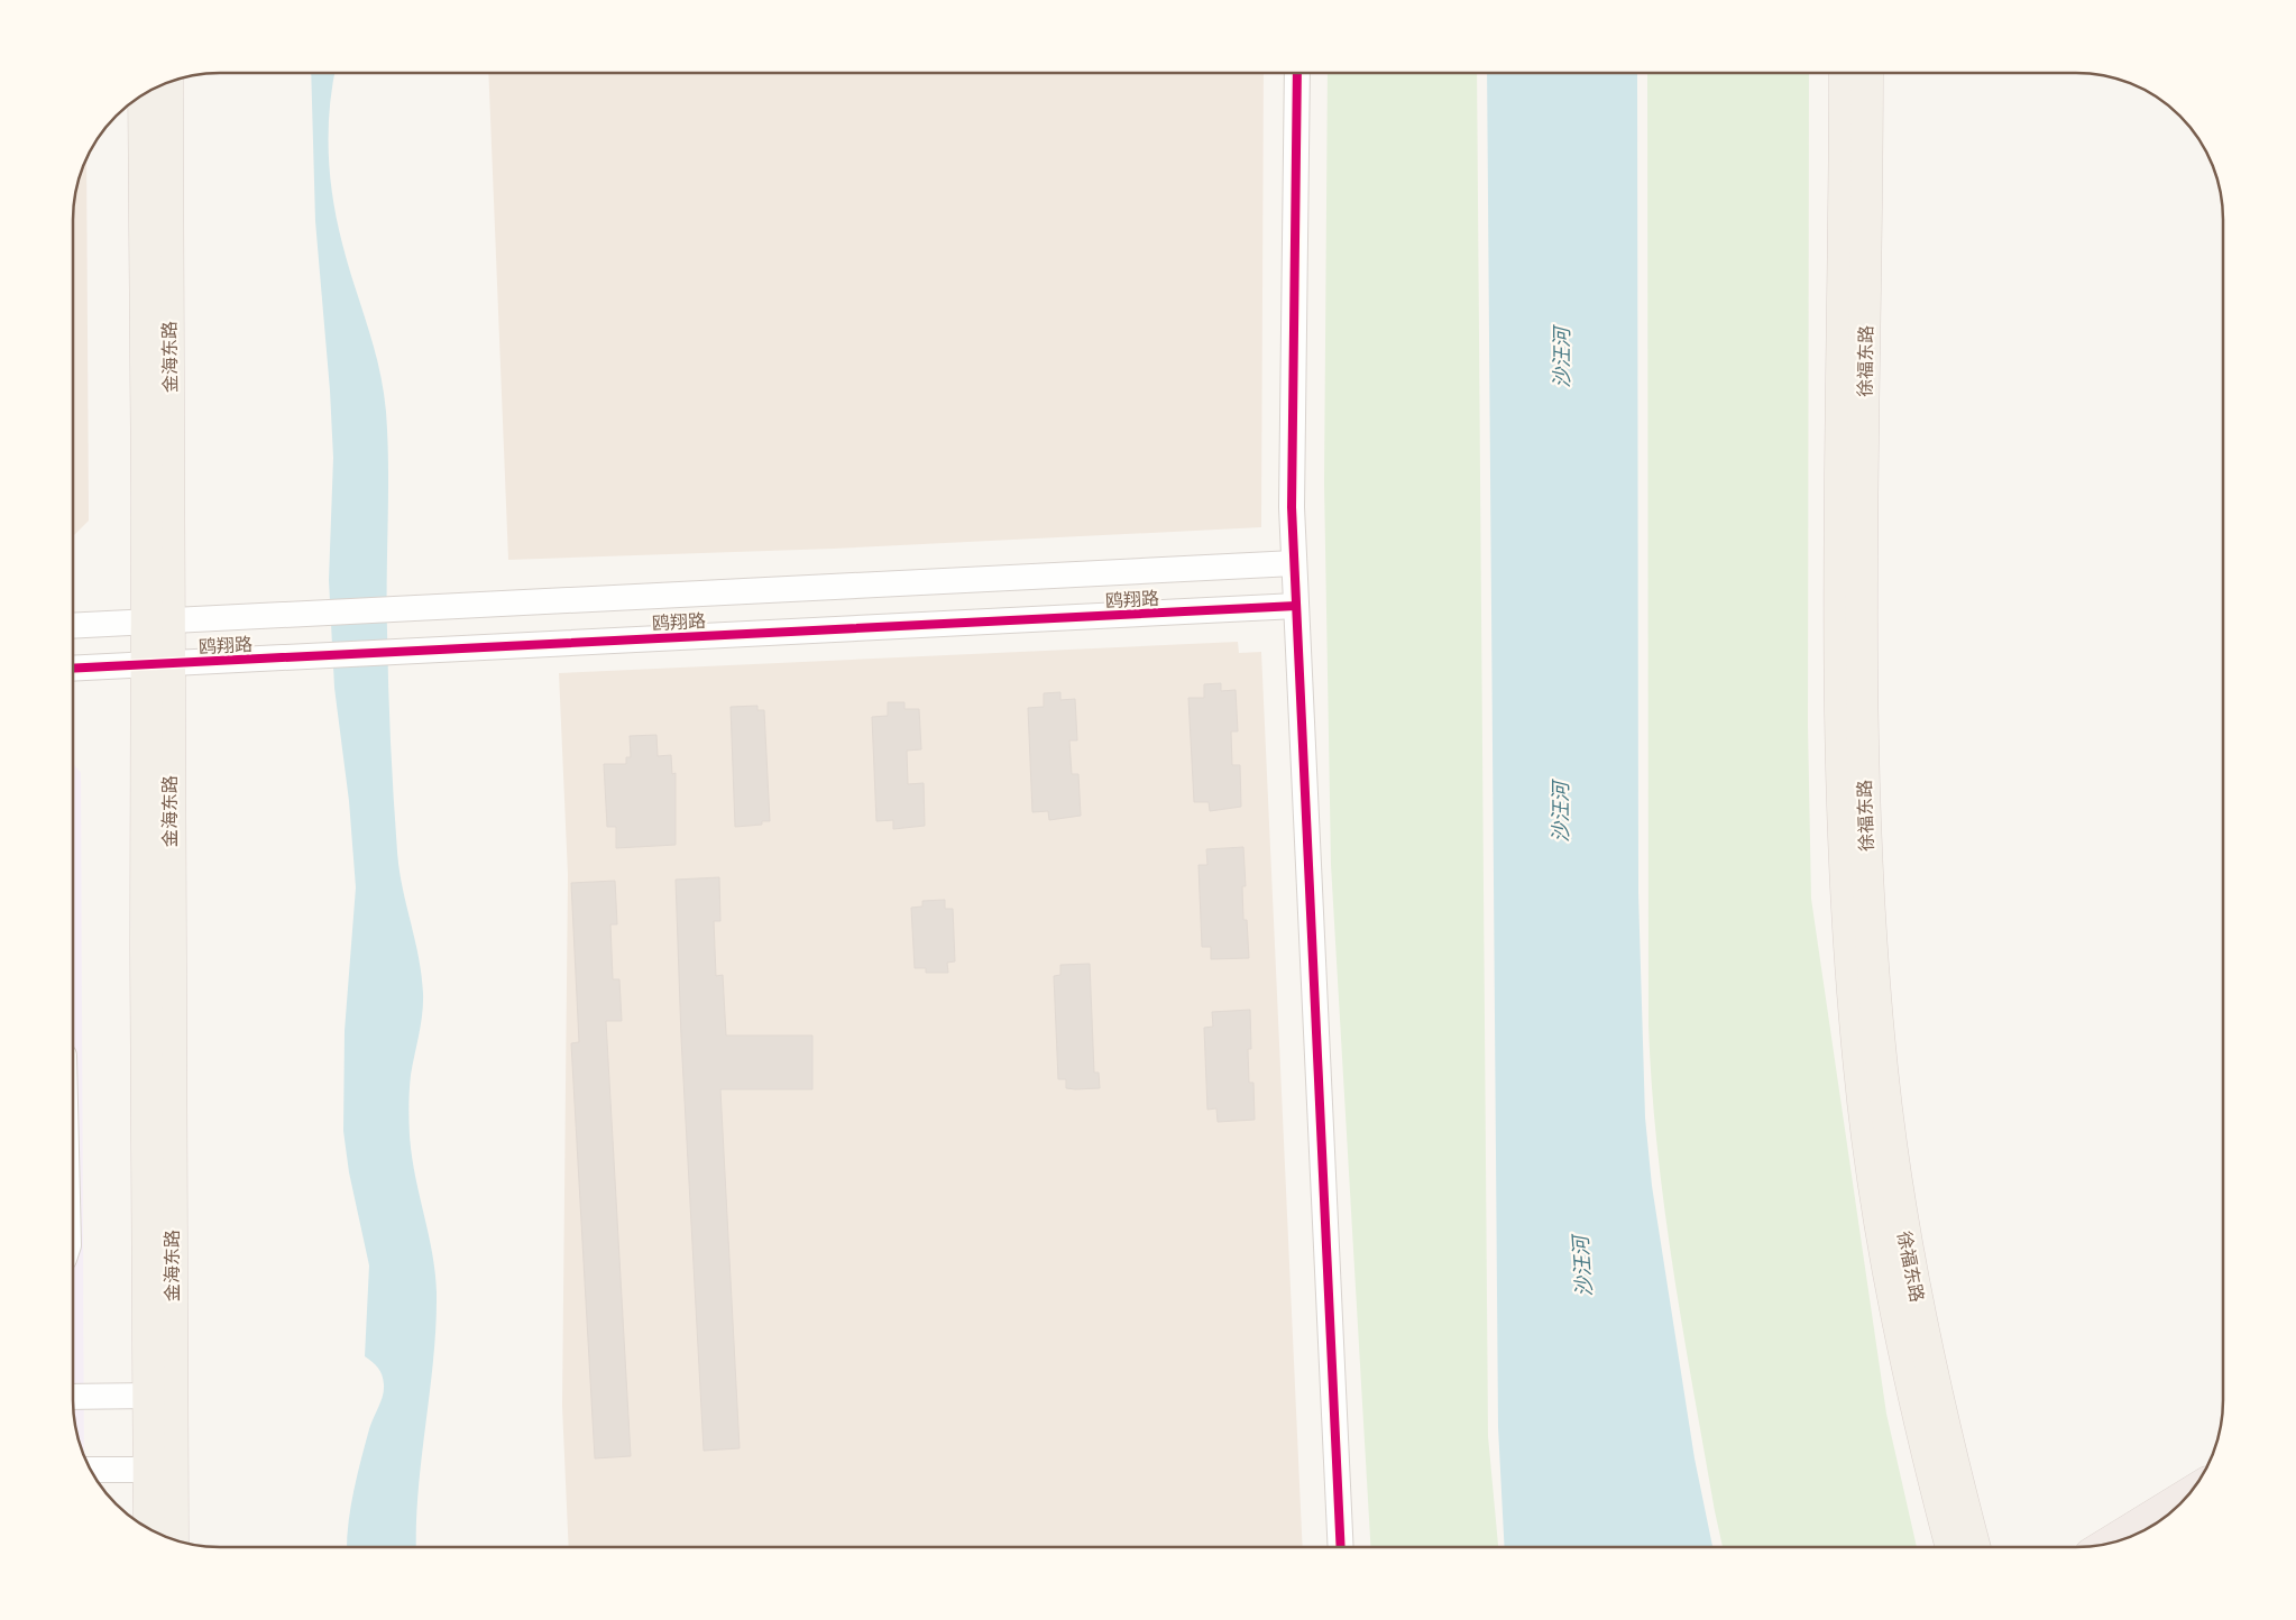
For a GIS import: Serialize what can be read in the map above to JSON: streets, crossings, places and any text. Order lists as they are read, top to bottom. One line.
{"streets":{"main road":["金海东路","徐福东路"],"street":["鸥翔路"]},"crossings":[["金海东路","鸥翔路"]],"water":["沙汪河"]}
